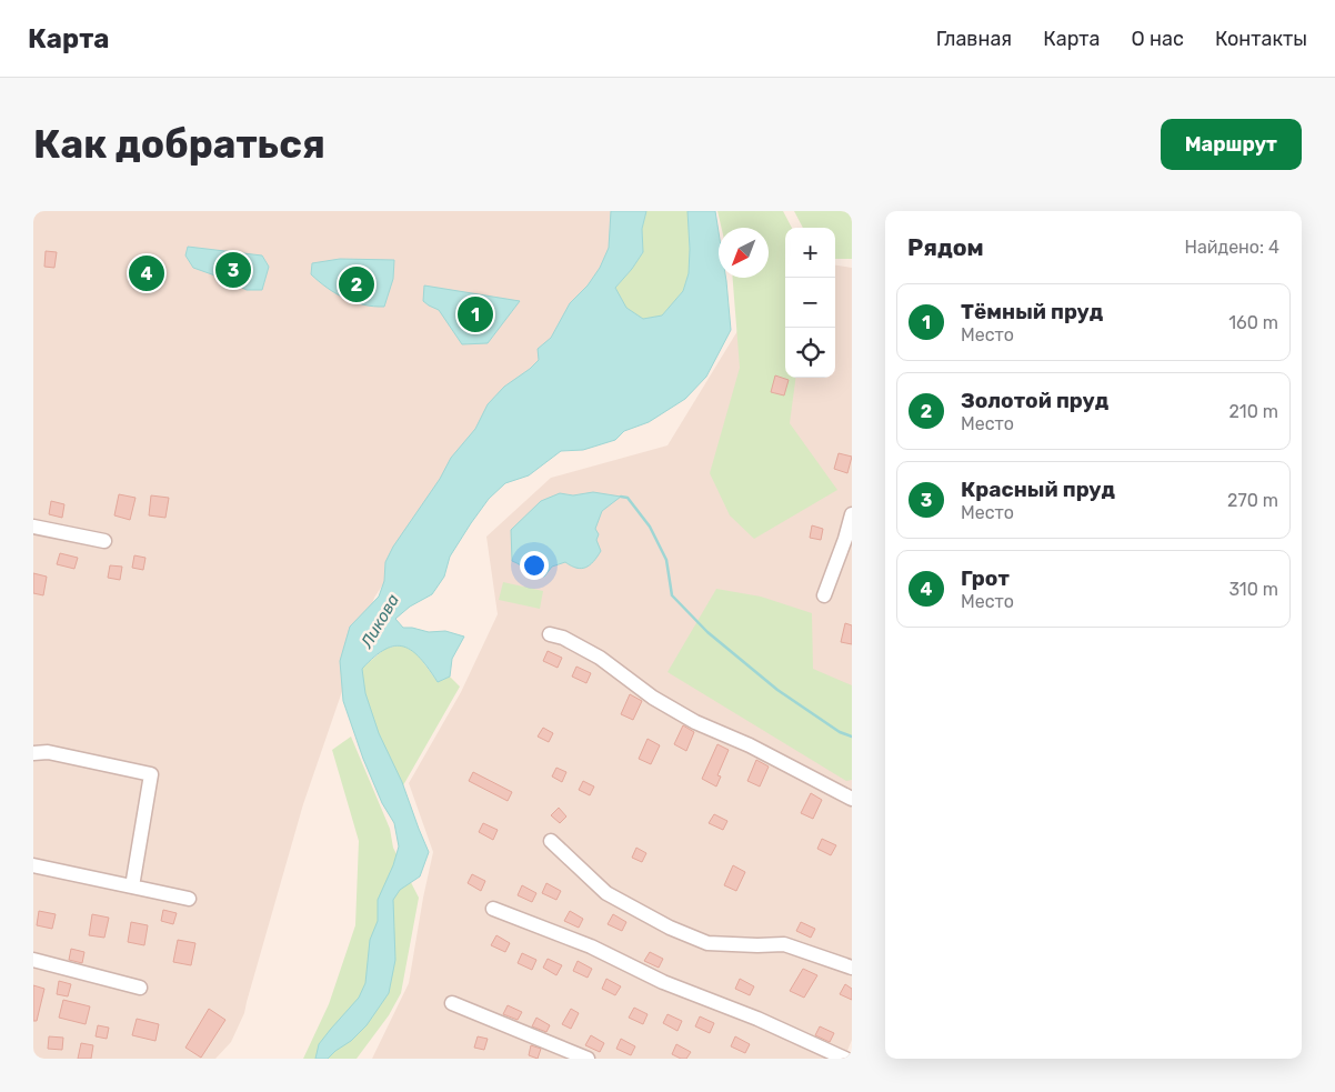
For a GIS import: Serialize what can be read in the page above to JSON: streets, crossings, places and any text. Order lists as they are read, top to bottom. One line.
{"water":["Ликова"],"north":"bottom left","page":{"header":"Карта","nav":["Главная","Карта","О нас","Контакты"],"buttons":"Маршрут","title":"Как добраться","heading":["Рядом","Найдено: 4"],"map_buttons":["+","−"],"pins":["3","4","2","1"],"list":[{"mark":"1","name":"Тёмный пруд","note":"Место","value":"160 m"},{"mark":"2","name":"Золотой пруд","note":"Место","value":"210 m"},{"mark":"3","name":"Красный пруд","note":"Место","value":"270 m"},{"mark":"4","name":"Грот","note":"Место","value":"310 m"}]}}
